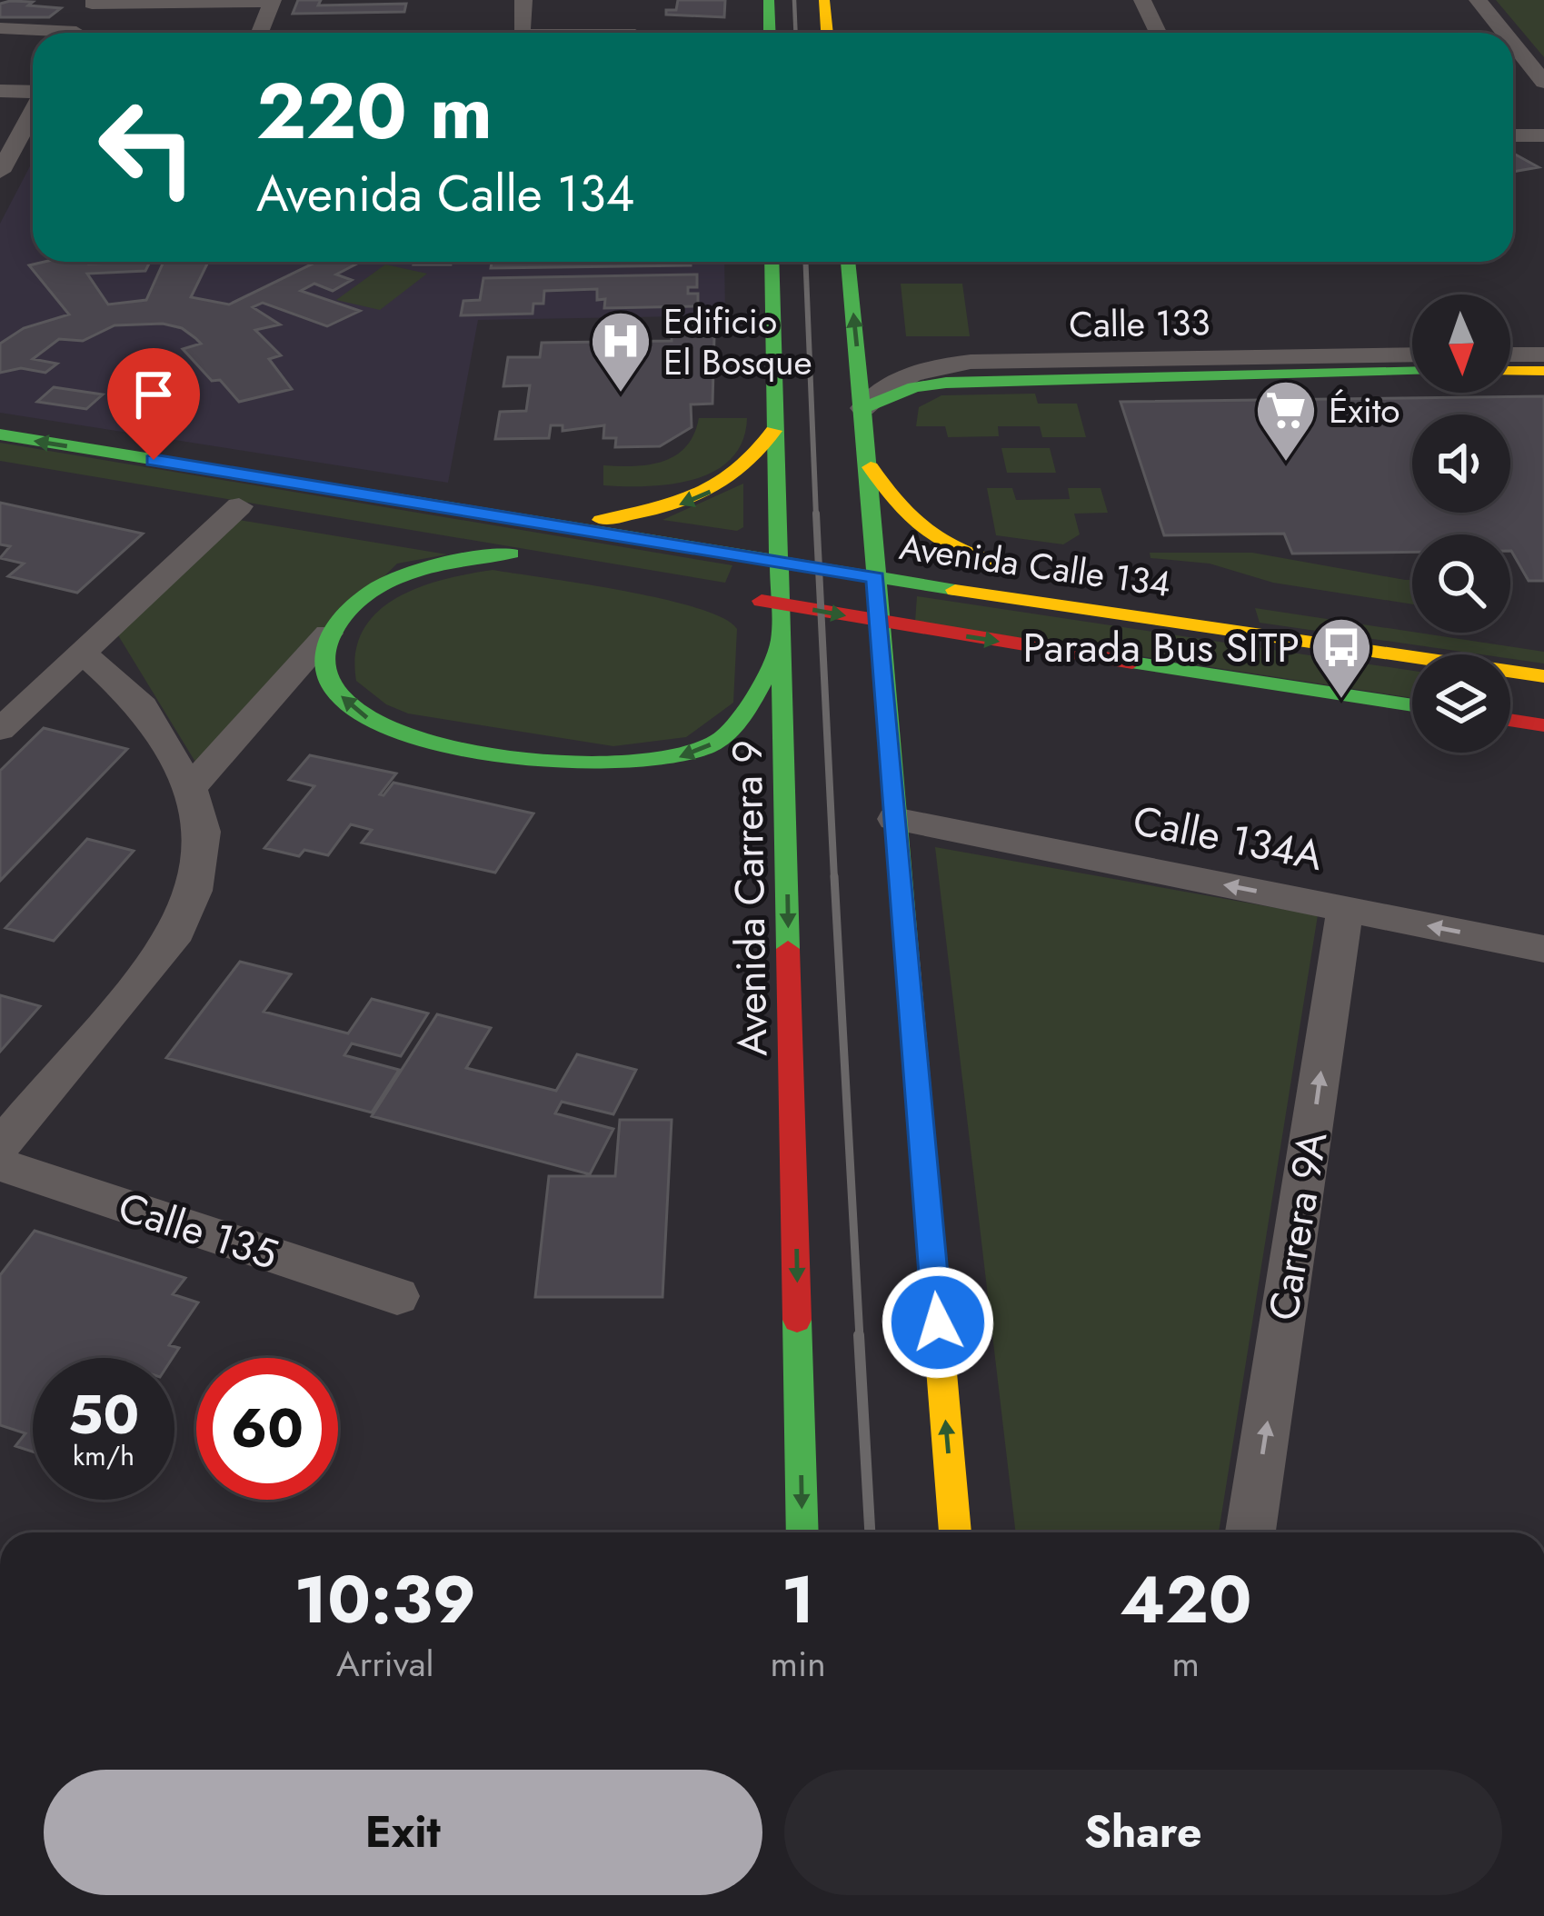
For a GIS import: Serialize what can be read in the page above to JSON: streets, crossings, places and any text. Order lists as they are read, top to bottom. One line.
{"streets":{"main road":["Avenida Calle 134","Avenida Carrera 9"],"street":["Calle 133","Calle 134A","Carrera 9A","Calle 135"]},"crossings":[["Avenida Calle 134","Avenida Carrera 9"],["Calle 134A","Carrera 9A"]],"one_way":["Calle 134A","Carrera 9A"],"places":{"hospital":["Edificio El Bosque"],"supermarket":["Éxito"],"bus stop":["Parada Bus SITP"]},"north":"bottom","page":{"turn":["220 m","Avenida Calle 134"],"speed":"50 km/h","limit":"60","eta":["10:39","Arrival","1","min","420","m"],"buttons":["Exit","Share"]}}
